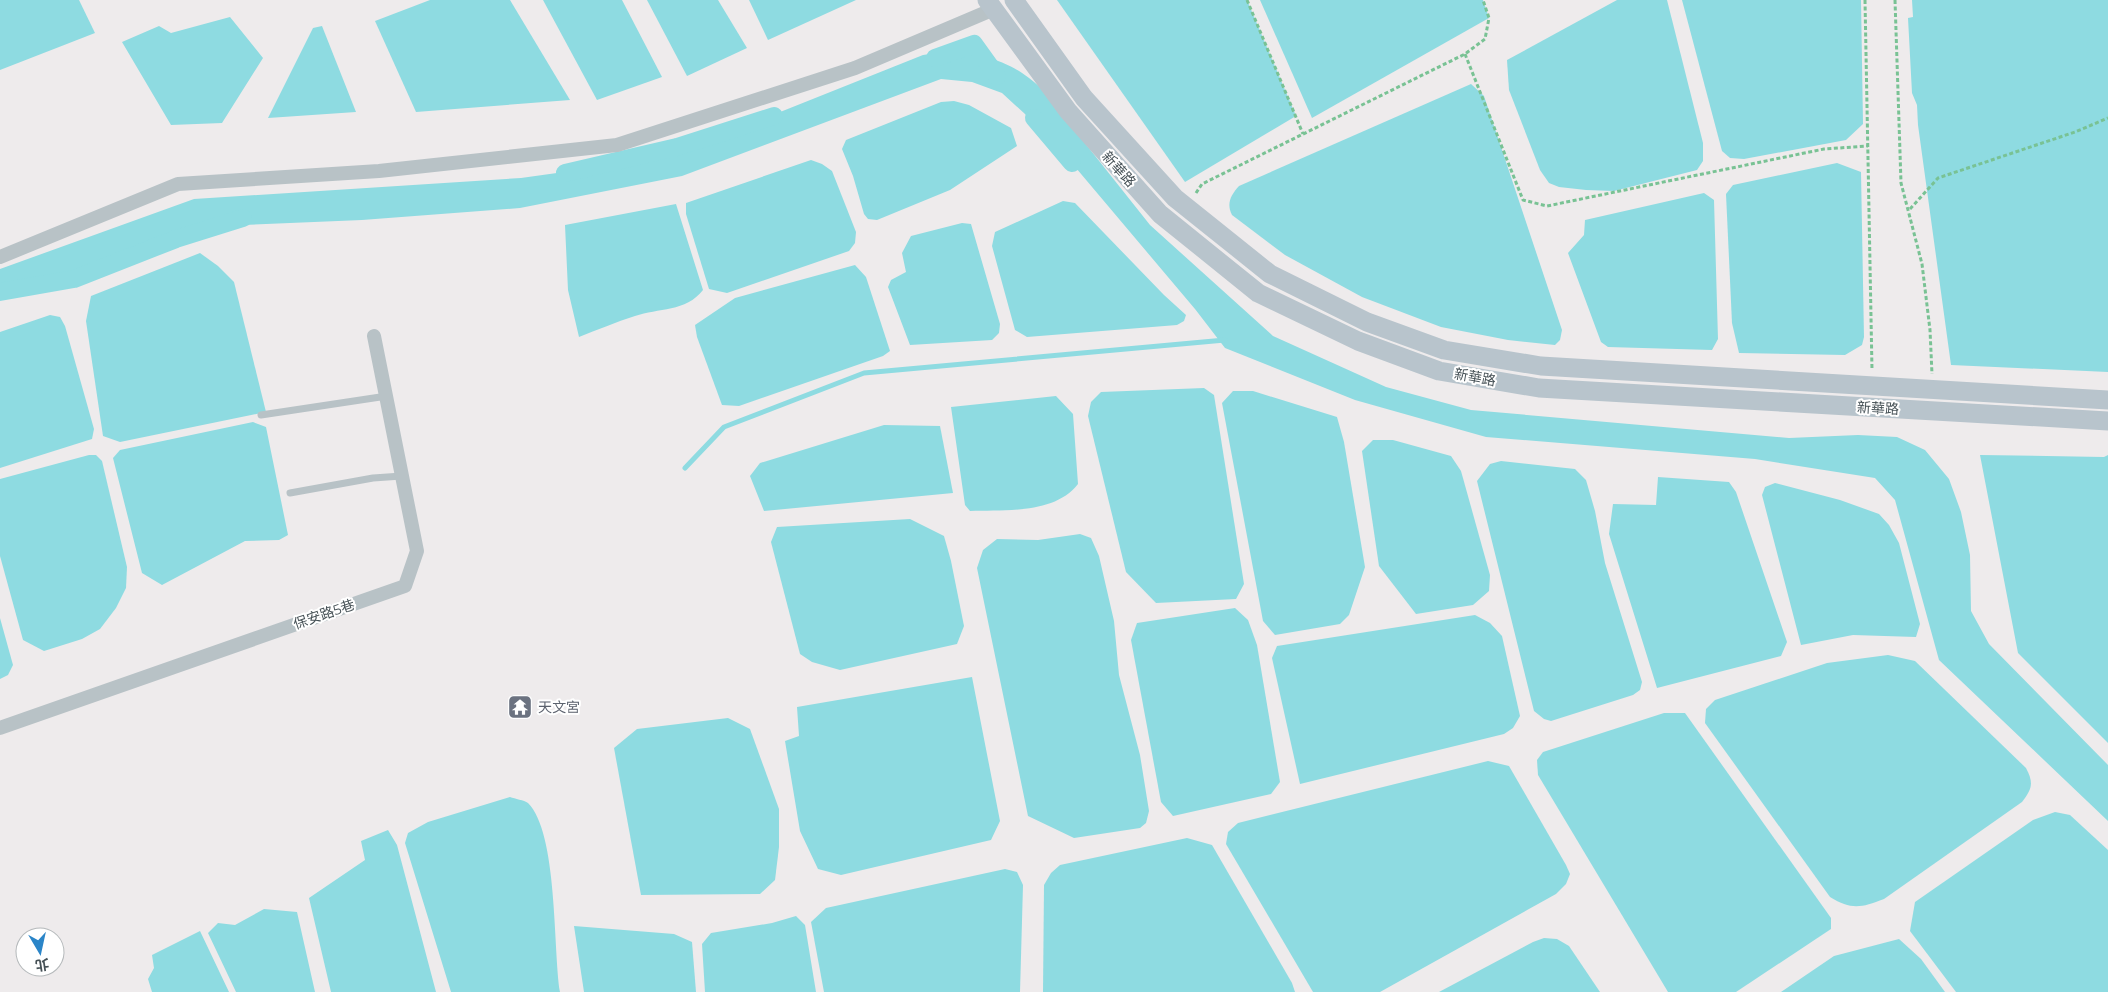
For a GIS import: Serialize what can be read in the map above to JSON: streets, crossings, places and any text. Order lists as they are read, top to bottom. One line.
{"streets":{"street":["新華路","保安路5巷"]},"places":{"temple":["天文宮"]},"north":"bottom"}
